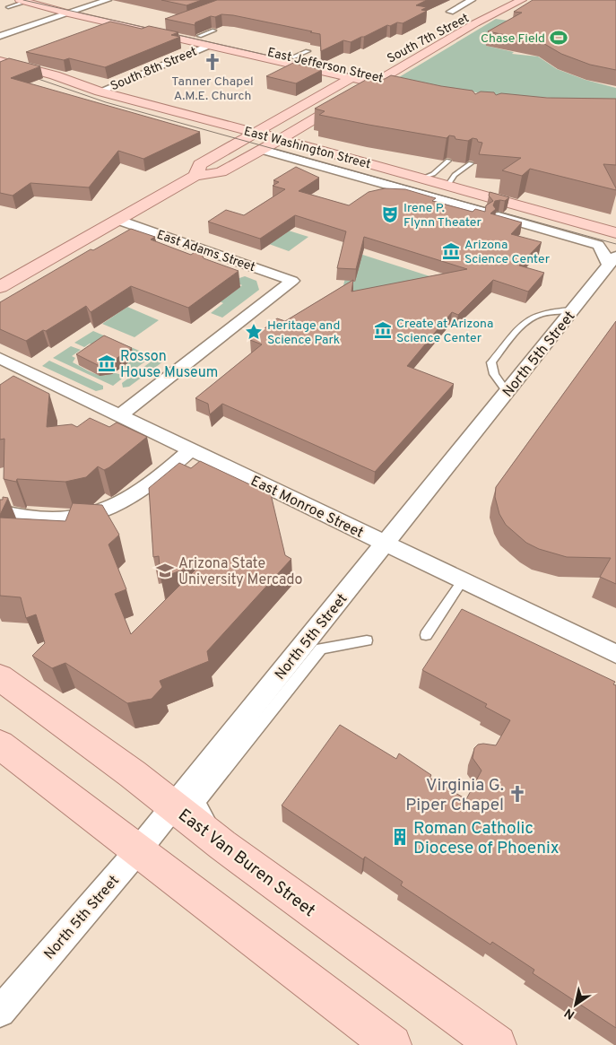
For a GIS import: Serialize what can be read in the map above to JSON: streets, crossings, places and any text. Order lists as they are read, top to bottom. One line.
{"streets":{"main road":["South 7th Street","East Jefferson Street","East Washington Street","East Van Buren Street"],"street":["South 8th Street","East Adams Street","North 5th Street","East Monroe Street"]},"crossings":[["South 7th Street","East Jefferson Street"],["South 7th Street","East Washington Street"],["East Jefferson Street","South 8th Street"],["South 8th Street","East Washington Street"],["East Adams Street","East Monroe Street"],["North 5th Street","East Monroe Street"],["North 5th Street","East Van Buren Street"]],"places":{"sports":["Chase Field"],"church":["Tanner Chapel A.M.E. Church","Virginia G. Piper Chapel"],"theatre":["Irene P. Flynn Theater"],"museum":["Arizona Science Center","Create at Arizona Science Center","Rosson House Museum"],"place":["Heritage and Science Park"],"school or university":["Arizona State University Mercado"],"building":["Roman Catholic Diocese of Phoenix"]},"north":"bottom left"}
